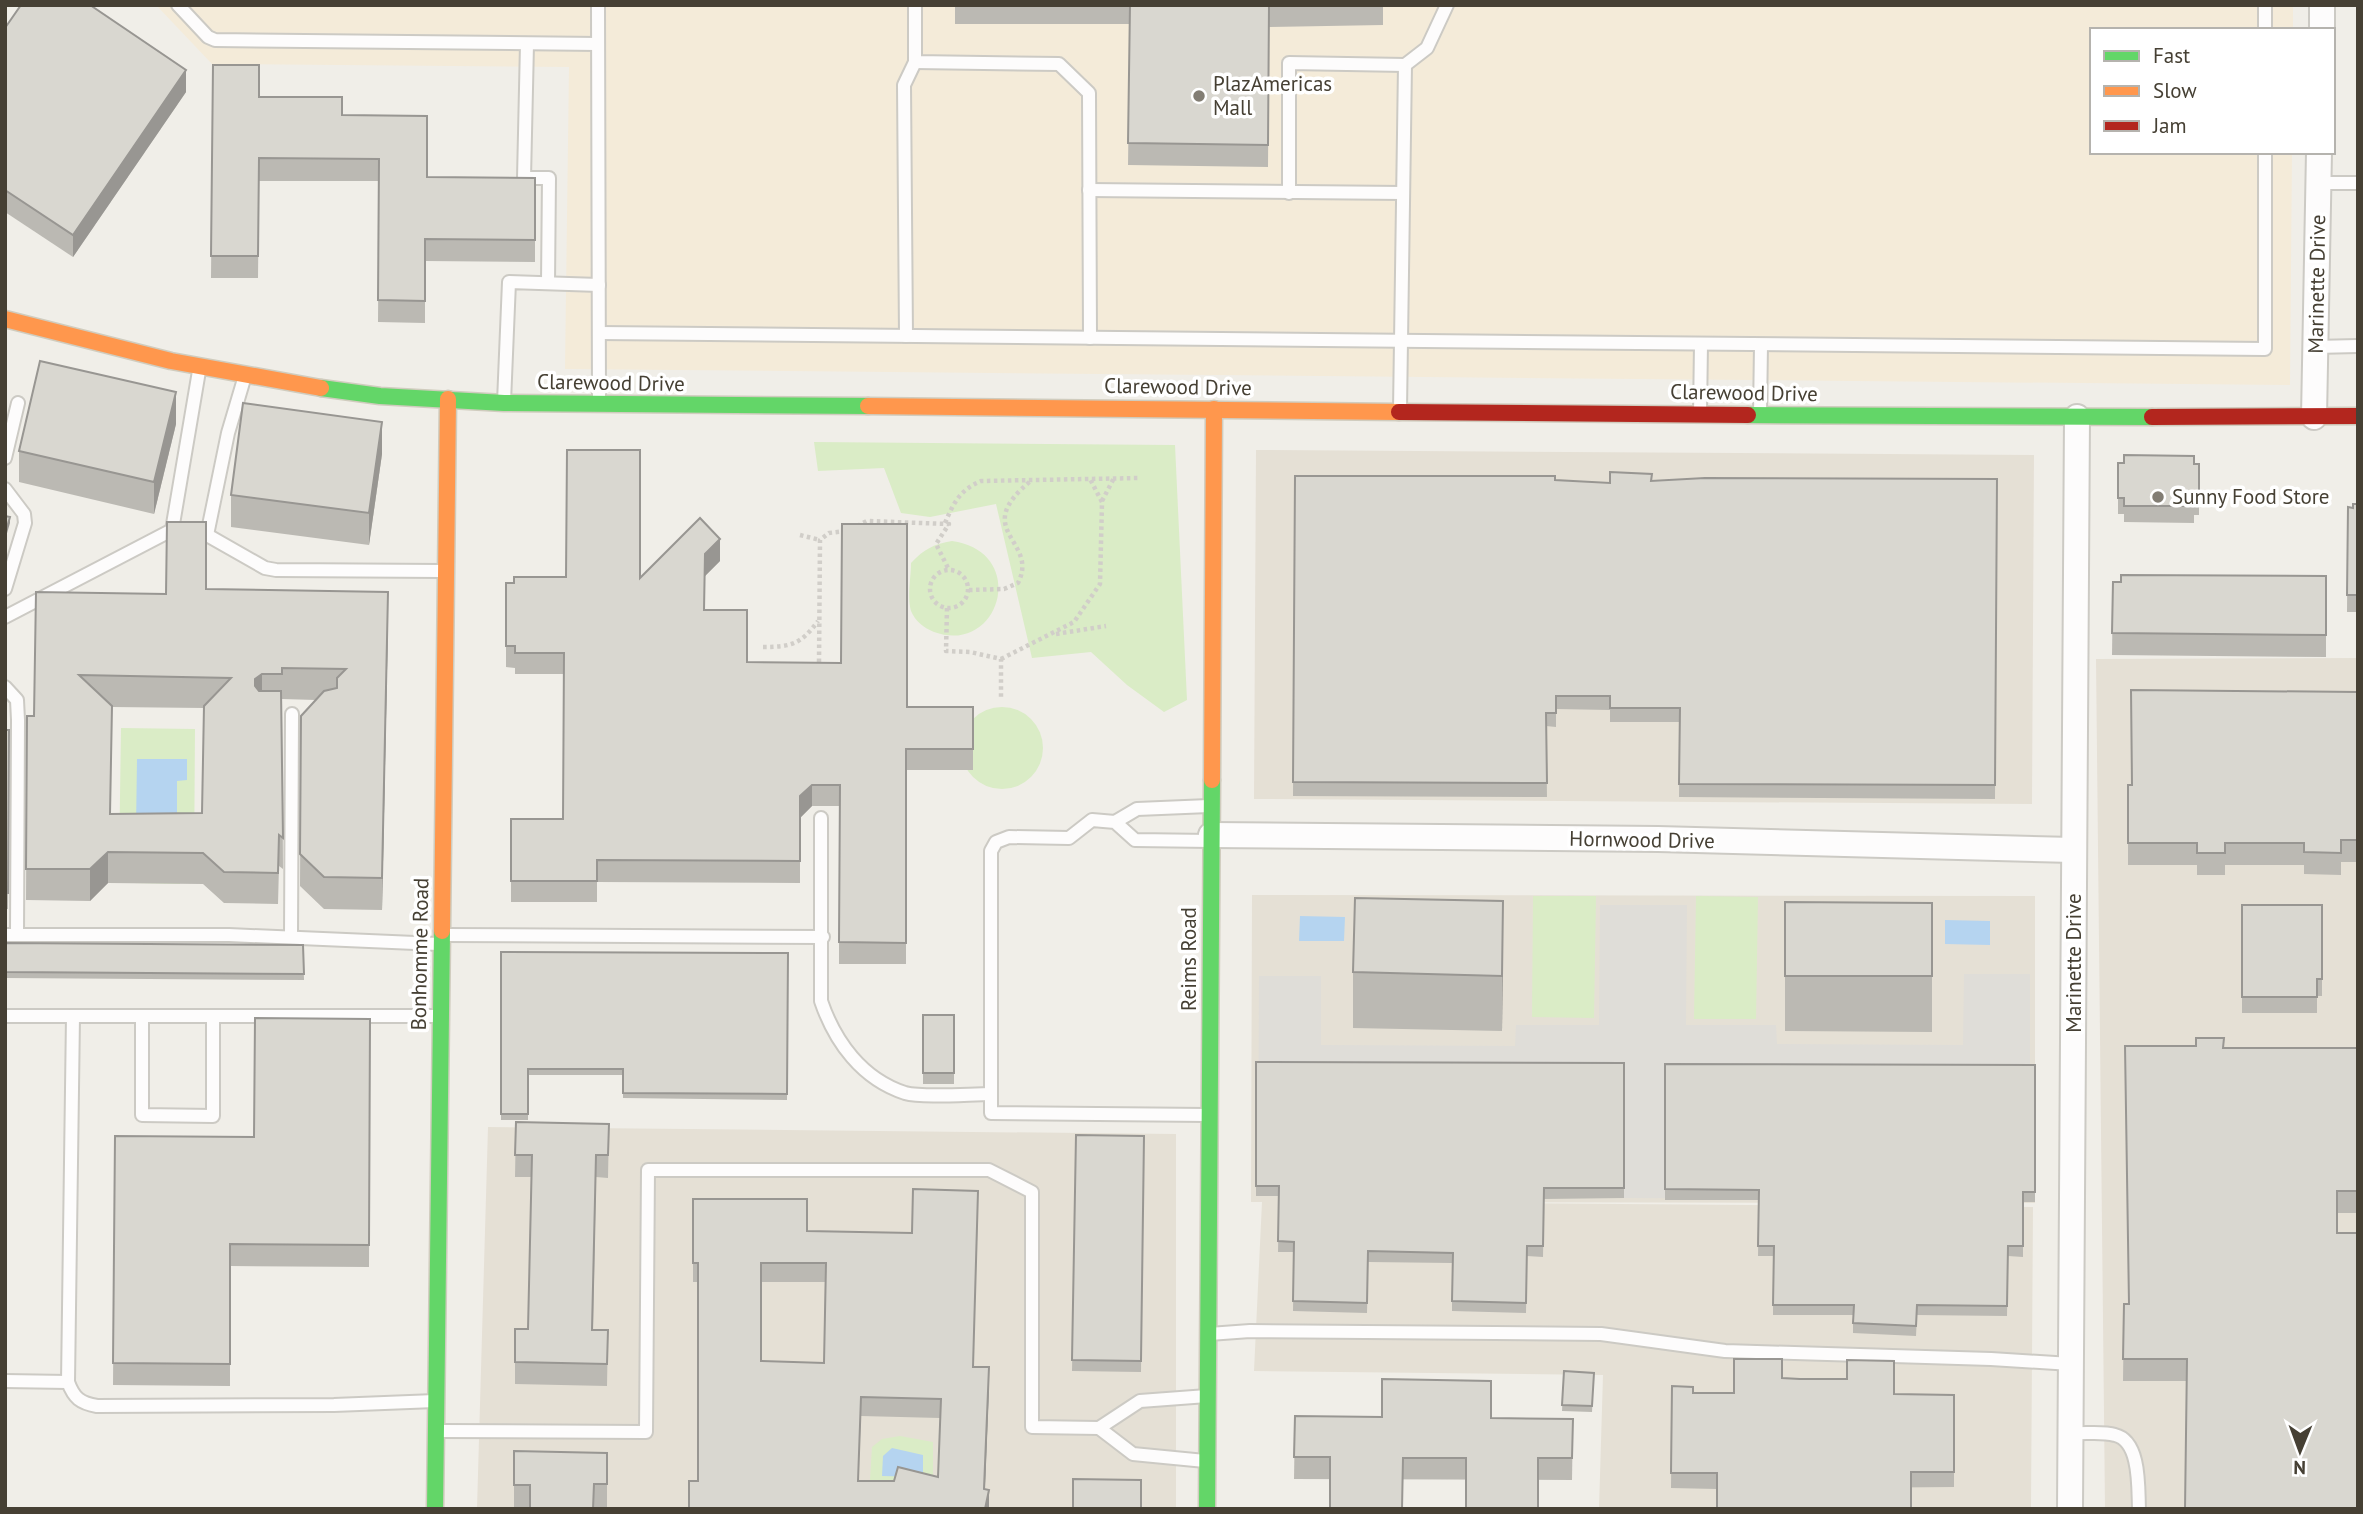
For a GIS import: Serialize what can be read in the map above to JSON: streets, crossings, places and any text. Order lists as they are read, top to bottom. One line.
{"streets":{"street":["Marinette Drive","Clarewood Drive","Hornwood Drive","Bonhomme Road","Reims Road"]},"crossings":[["Marinette Drive","Clarewood Drive"],["Marinette Drive","Hornwood Drive"],["Clarewood Drive","Bonhomme Road"],["Clarewood Drive","Reims Road"],["Hornwood Drive","Reims Road"]],"places":["PlazAmericas Mall","Sunny Food Store"],"legend":["Fast","Slow","Jam"],"north":"bottom"}
